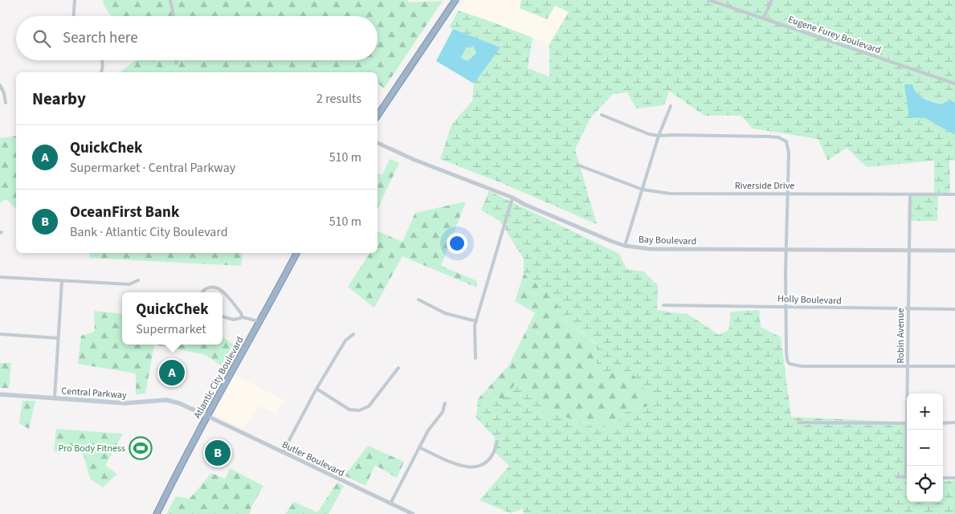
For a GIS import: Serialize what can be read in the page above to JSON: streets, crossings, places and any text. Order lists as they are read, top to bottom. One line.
{"streets":{"highway":["Atlantic City Boulevard"],"main road":["Central Parkway"],"street":["Eugene Furey Boulevard","Riverside Drive","Bay Boulevard","Holly Boulevard","Robin Avenue","Butler Boulevard"]},"crossings":[["Riverside Drive","Robin Avenue"],["Bay Boulevard","Robin Avenue"],["Holly Boulevard","Robin Avenue"],["Atlantic City Boulevard","Central Parkway"],["Atlantic City Boulevard","Butler Boulevard"],["Central Parkway","Butler Boulevard"]],"places":{"sports":["Pro Body Fitness"]},"page":{"search":"Search here","heading":["Nearby","2 results"],"list":[{"mark":"A","name":"QuickChek","note":"Supermarket · Central Parkway","value":"510 m"},{"mark":"B","name":"OceanFirst Bank","note":"Bank · Atlantic City Boulevard","value":"510 m"}],"popup":["QuickChek","Supermarket"],"pins":["A","B"],"map_buttons":["+","−"]}}
